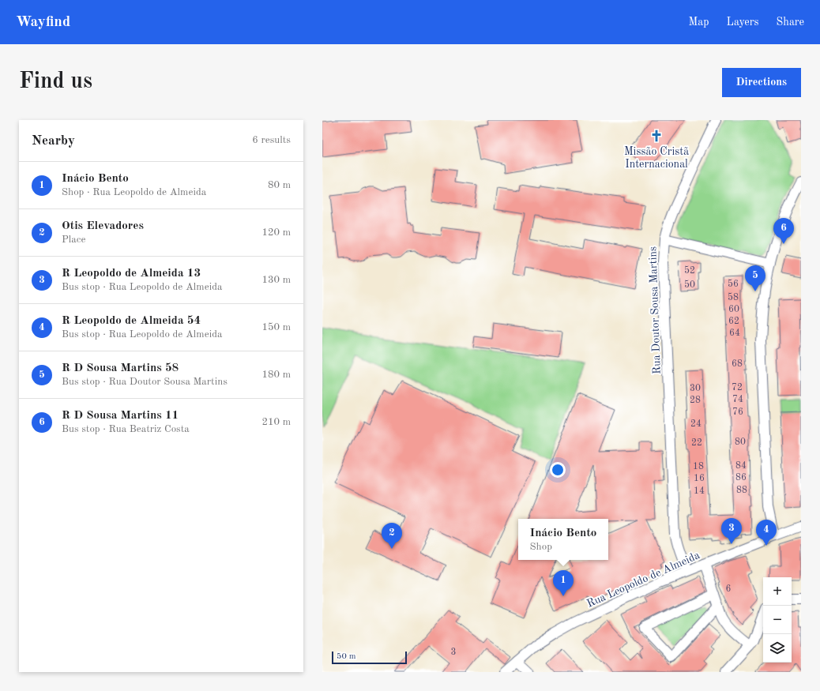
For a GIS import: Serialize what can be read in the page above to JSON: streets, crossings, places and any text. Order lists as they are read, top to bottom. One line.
{"streets":{"street":["Rua Doutor Sousa Martins","Rua Leopoldo de Almeida"]},"crossings":[["Rua Doutor Sousa Martins","Rua Leopoldo de Almeida"]],"places":{"church":["Missão Cristã Internacional"]},"house_numbers":["52","56","50","58","60","62","64","68","72","30","74","28","76","24","80","22","84","18","86","16","88","14","6","3"],"scale_bar":"50 m","page":{"header":"Wayfind","nav":["Map","Layers","Share"],"buttons":"Directions","title":"Find us","heading":["Nearby","6 results"],"list":[{"mark":"1","name":"Inácio Bento","note":"Shop · Rua Leopoldo de Almeida","value":"80 m"},{"mark":"2","name":"Otis Elevadores","note":"Place","value":"120 m"},{"mark":"3","name":"R Leopoldo de Almeida 13","note":"Bus stop · Rua Leopoldo de Almeida","value":"130 m"},{"mark":"4","name":"R Leopoldo de Almeida 54","note":"Bus stop · Rua Leopoldo de Almeida","value":"150 m"},{"mark":"5","name":"R D Sousa Martins 58","note":"Bus stop · Rua Doutor Sousa Martins","value":"180 m"},{"mark":"6","name":"R D Sousa Martins 11","note":"Bus stop · Rua Beatriz Costa","value":"210 m"}],"pins":["6","5","3","4","2","1"],"popup":["Inácio Bento","Shop"],"map_buttons":["+","−"],"scale":"50 m"}}
